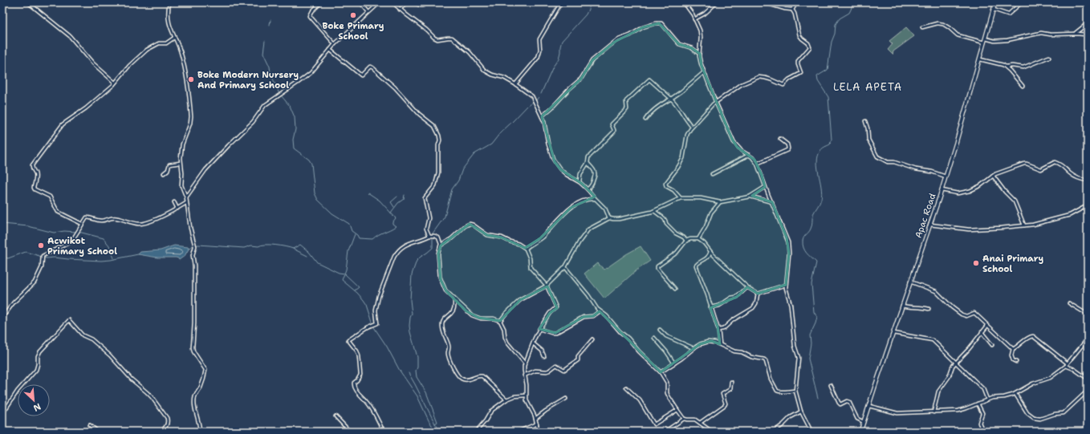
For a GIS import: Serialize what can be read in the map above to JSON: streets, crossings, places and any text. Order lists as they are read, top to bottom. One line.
{"streets":{"main road":["Apac Road"]},"districts":["LELA APETA"],"places":["Boke Primary School","Boke Modern Nursery And Primary School","Acwikot Primary School","Anai Primary School"],"north":"bottom right"}
